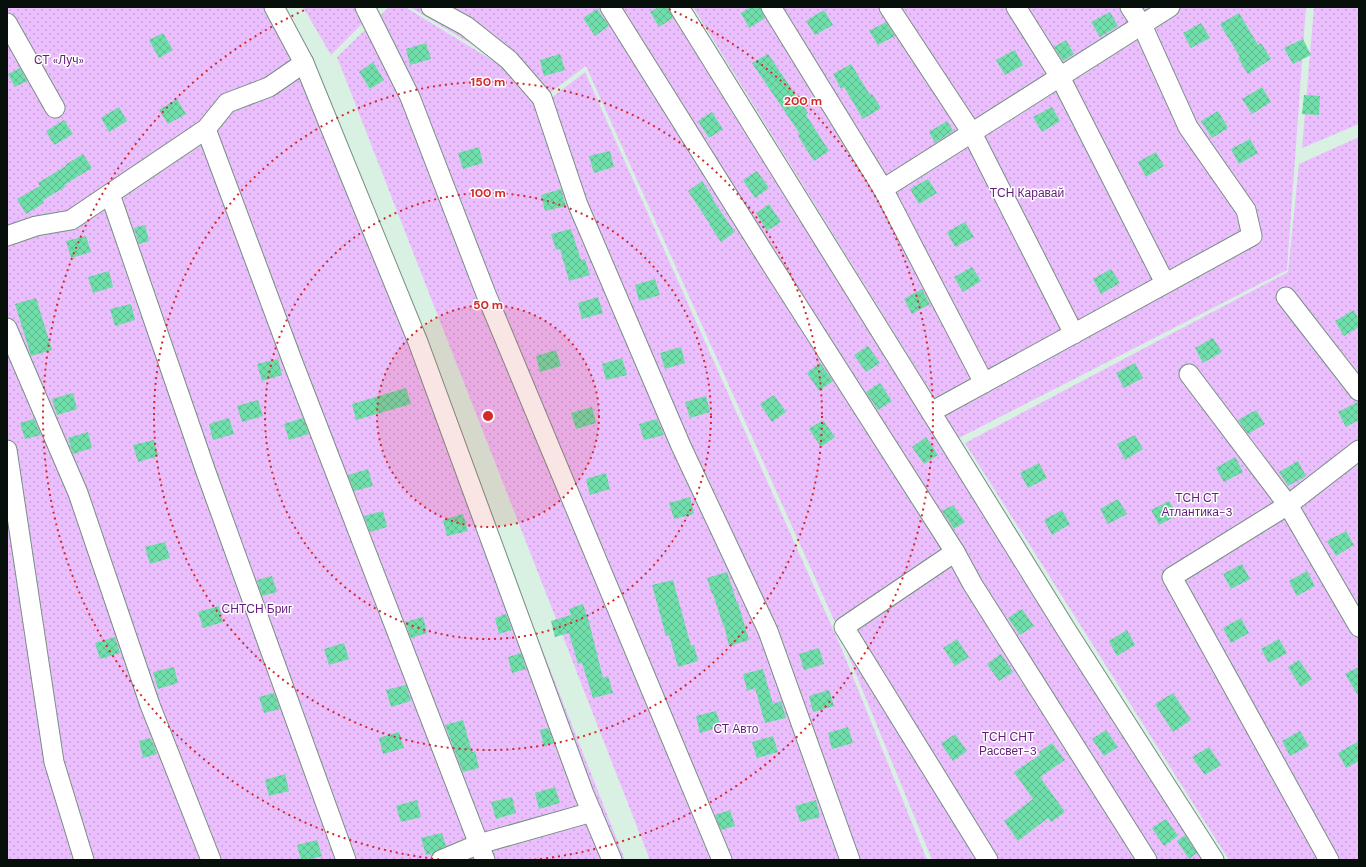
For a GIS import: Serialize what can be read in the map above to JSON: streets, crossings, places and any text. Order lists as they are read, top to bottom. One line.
{"parks":["СТ «Луч»","ТСН Каравай","ТСН СТ Атлантика-3","СНТСН Бриг","СТ Авто","ТСН СНТ Рассвет-3"],"rings":["150 m","200 m","100 m","50 m"]}
